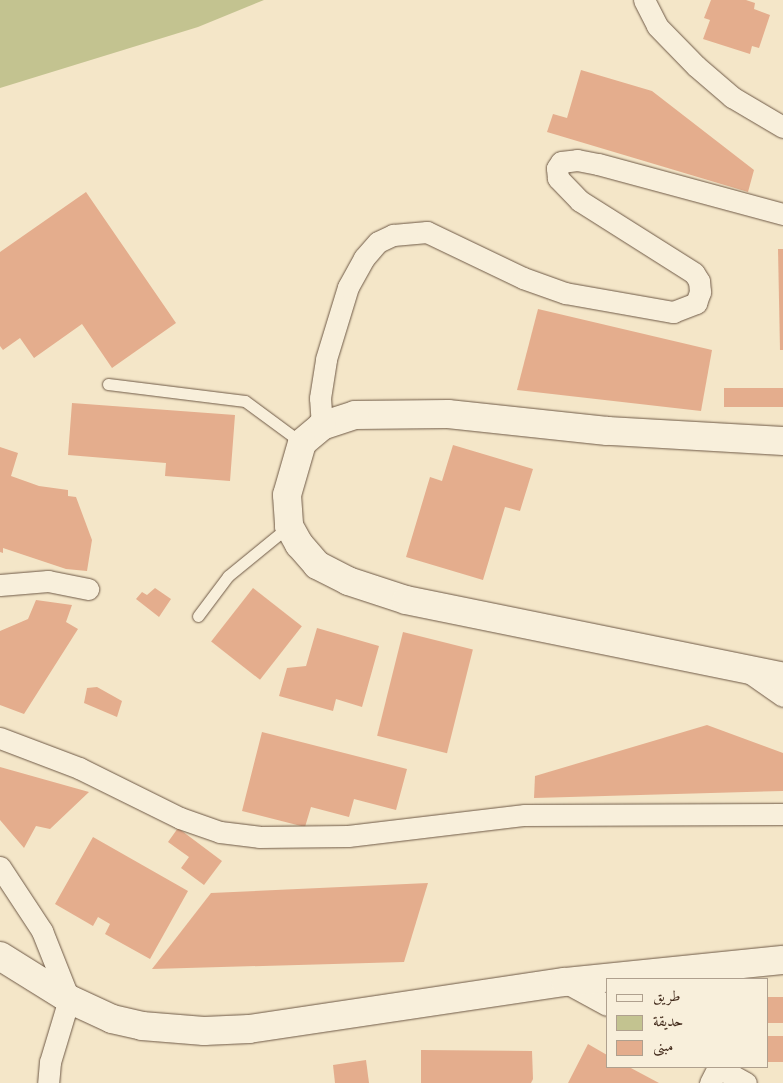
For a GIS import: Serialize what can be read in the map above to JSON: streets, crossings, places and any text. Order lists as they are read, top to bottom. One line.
{"legend":["طريق","حديقة","مبنى"]}
